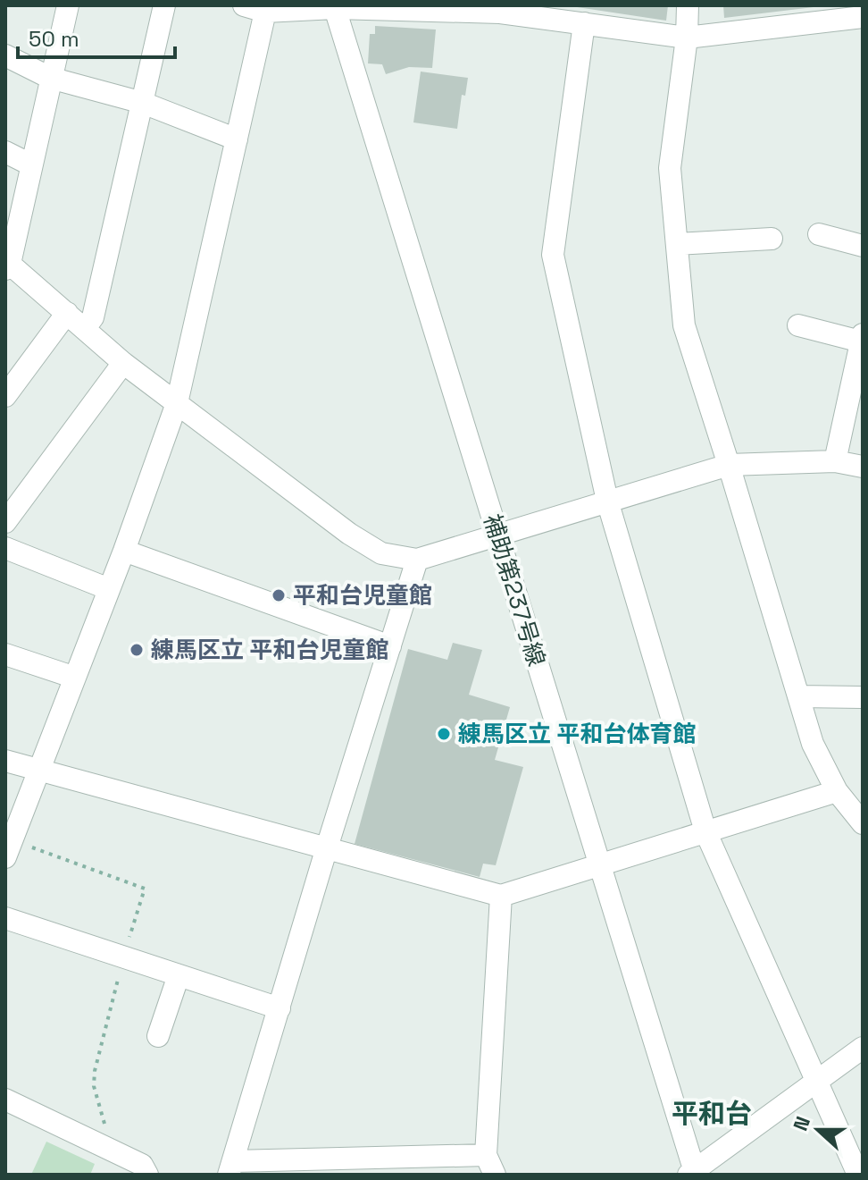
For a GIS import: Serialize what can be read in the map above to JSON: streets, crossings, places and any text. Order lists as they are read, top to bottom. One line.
{"streets":{"street":["補助第237号線"]},"districts":["平和台"],"places":["平和台児童館","練馬区立 平和台児童館","練馬区立 平和台体育館"],"scale_bar":"50 m","north":"left"}
